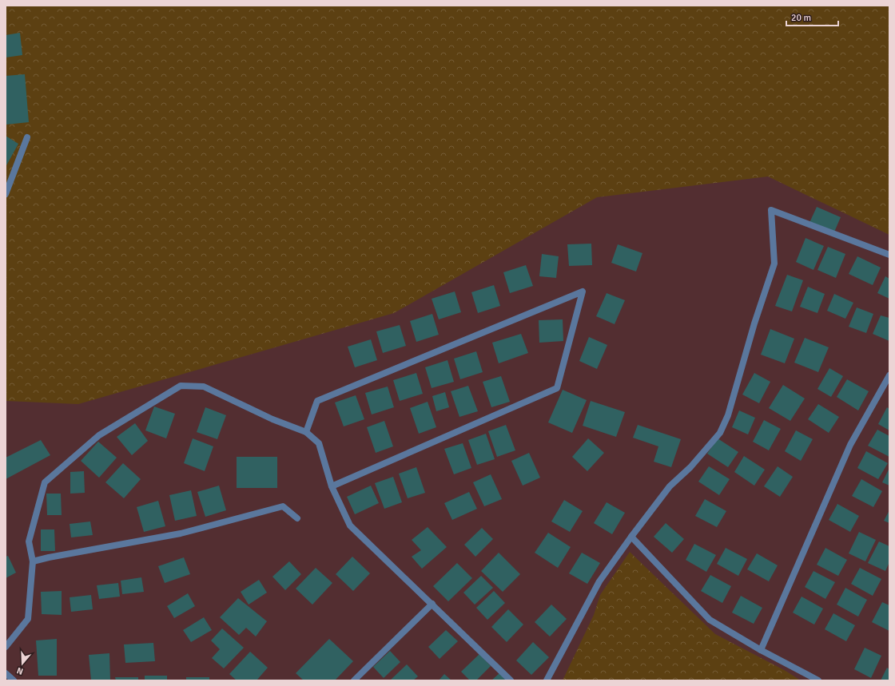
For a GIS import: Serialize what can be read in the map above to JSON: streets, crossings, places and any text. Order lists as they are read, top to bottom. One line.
{"scale_bar":"20 m","north":"bottom"}
